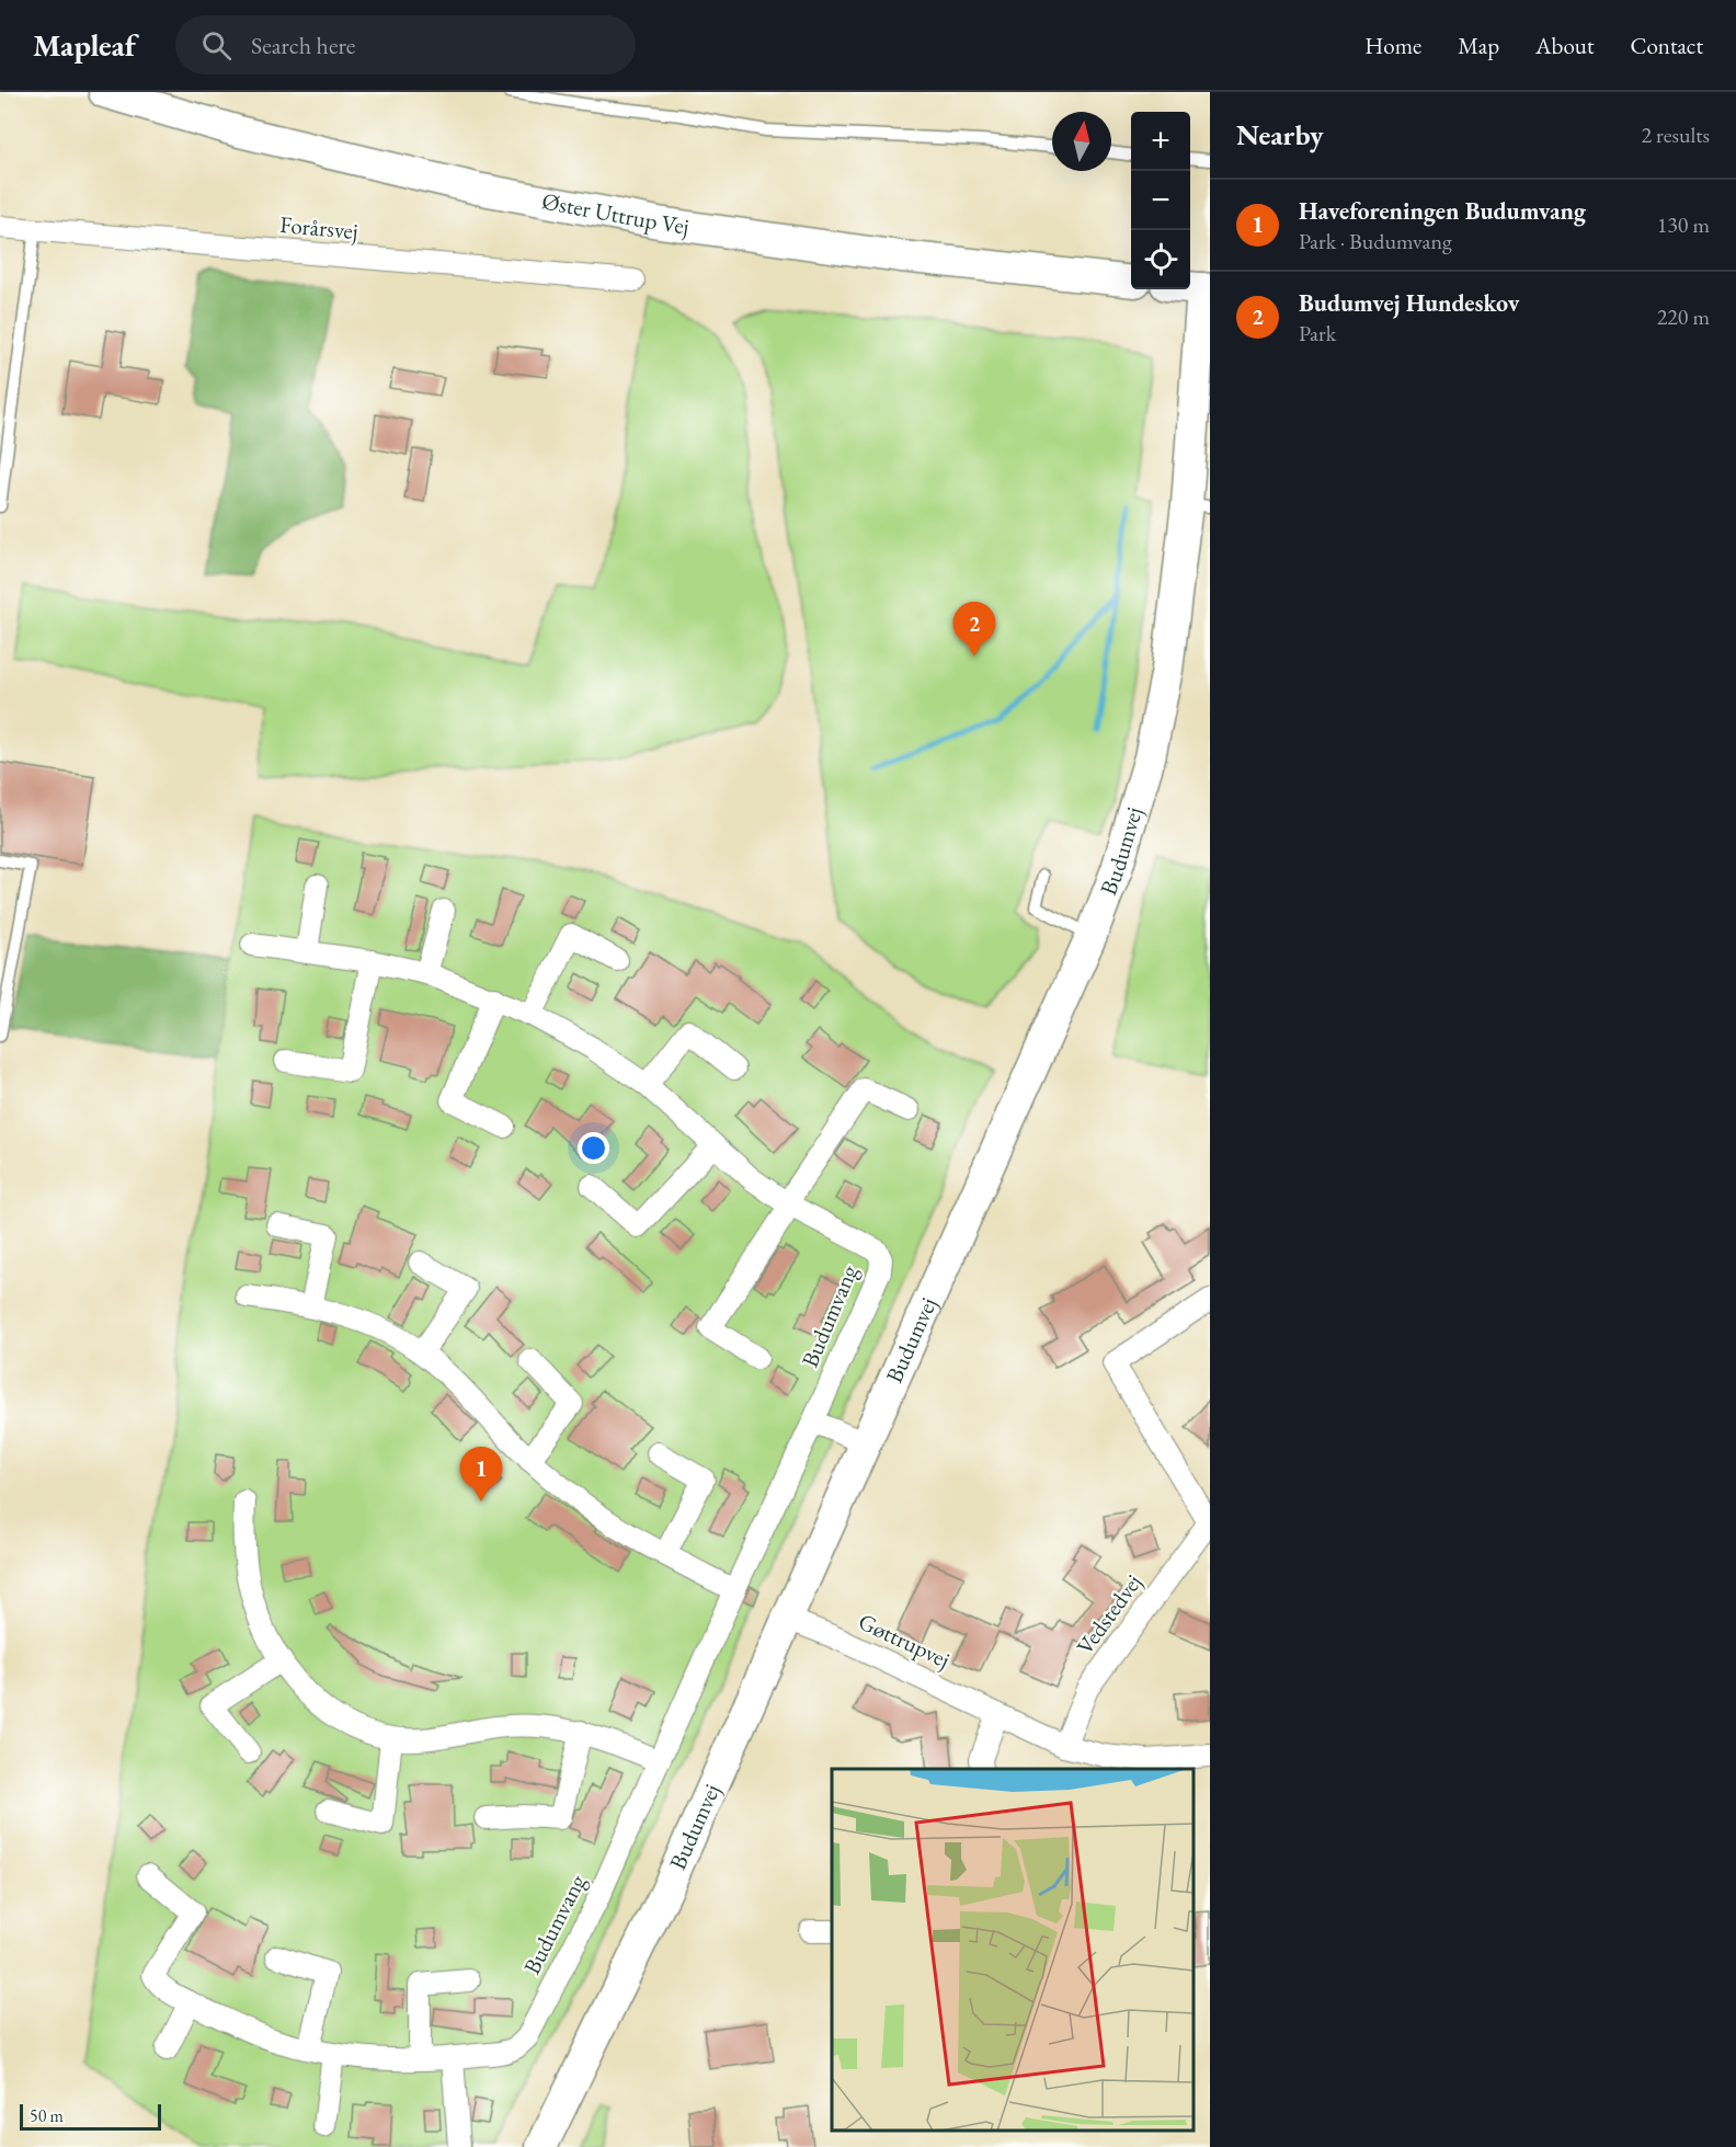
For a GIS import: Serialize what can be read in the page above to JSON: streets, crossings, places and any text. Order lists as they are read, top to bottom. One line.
{"streets":{"street":["Øster Uttrup Vej","Forårsvej","Budumvej","Budumvang","Vedstedvej","Gøttrupvej"]},"crossings":[["Budumvej","Gøttrupvej"],["Vedstedvej","Gøttrupvej"]],"scale_bar":"50 m","north":"top","page":{"header":"Mapleaf","search":"Search here","nav":["Home","Map","About","Contact"],"heading":["Nearby","2 results"],"map_buttons":["+","−"],"list":[{"mark":"1","name":"Haveforeningen Budumvang","note":"Park · Budumvang","value":"130 m"},{"mark":"2","name":"Budumvej Hundeskov","note":"Park","value":"220 m"}],"pins":["2","1"],"scale":"50 m"}}
